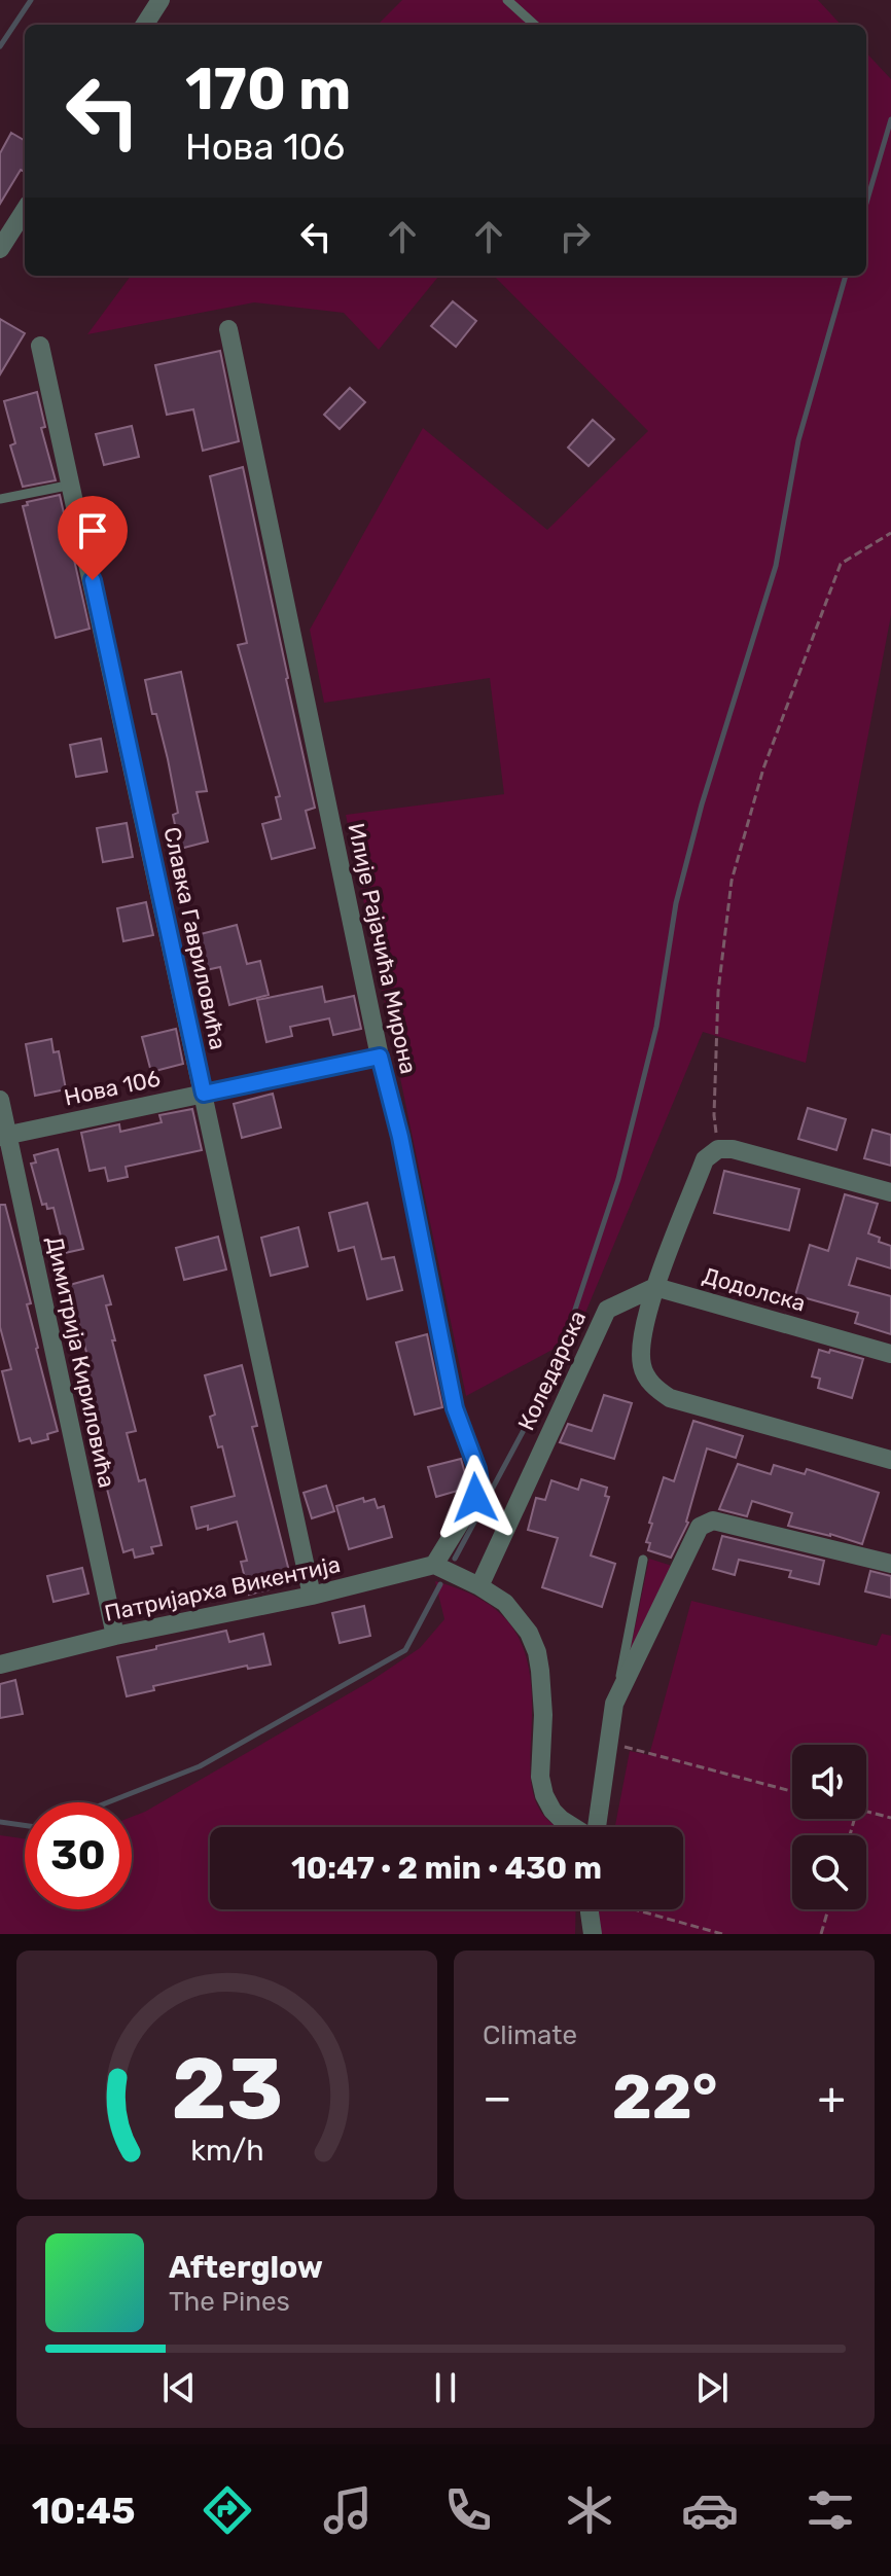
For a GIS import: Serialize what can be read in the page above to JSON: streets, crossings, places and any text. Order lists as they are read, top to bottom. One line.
{"streets":{"street":["Славка Гавриловића","Илије Рајачића Мирона","Нова 106","Додолска","Димитрија Кириловића","Коледарска","Патријарха Викентија"]},"crossings":[["Славка Гавриловића","Нова 106"],["Славка Гавриловића","Патријарха Викентија"],["Илије Рајачића Мирона","Нова 106"],["Илије Рајачића Мирона","Патријарха Викентија"],["Нова 106","Димитрија Кириловића"],["Димитрија Кириловића","Патријарха Викентија"]],"page":{"turn":["170 m","Нова 106"],"limit":"30","trip":"10:47 · 2 min · 430 m","tile":"Climate","heat":["−","22°","+"],"song":["Afterglow","The Pines"],"tabs":"10:45","gauge":["23","km/h"]}}
